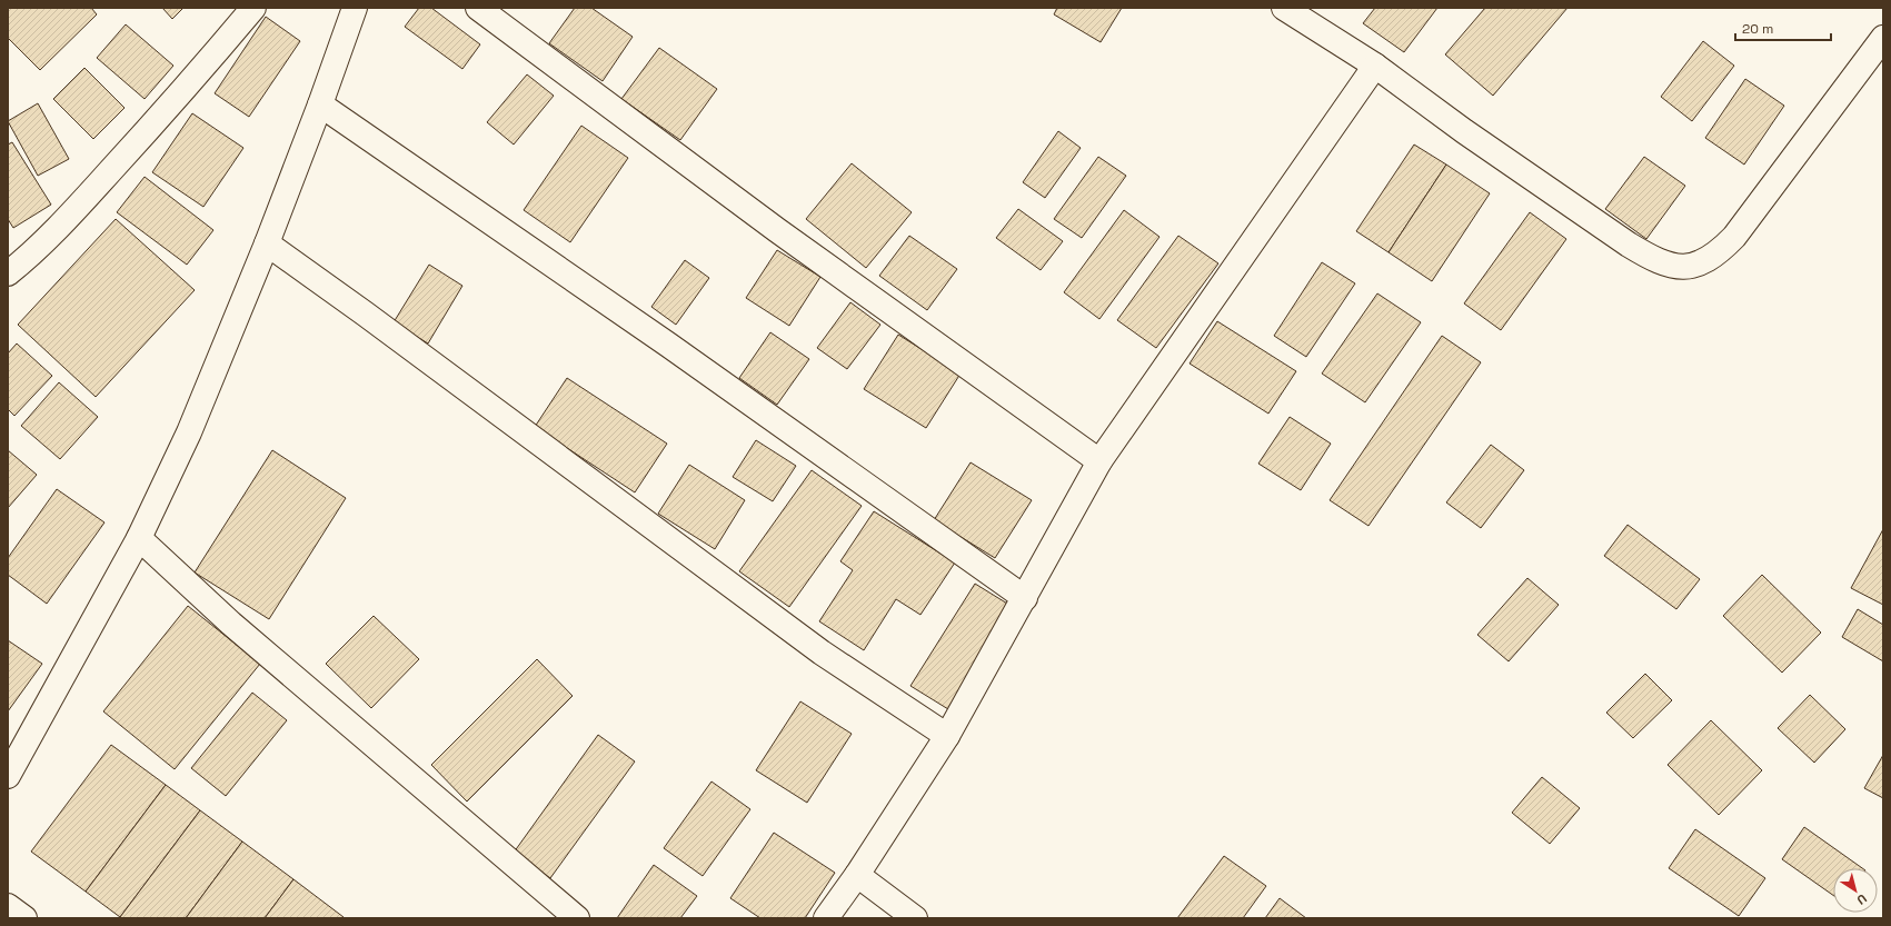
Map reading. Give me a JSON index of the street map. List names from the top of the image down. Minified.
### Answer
{"scale_bar":"20 m","north":"bottom right"}
